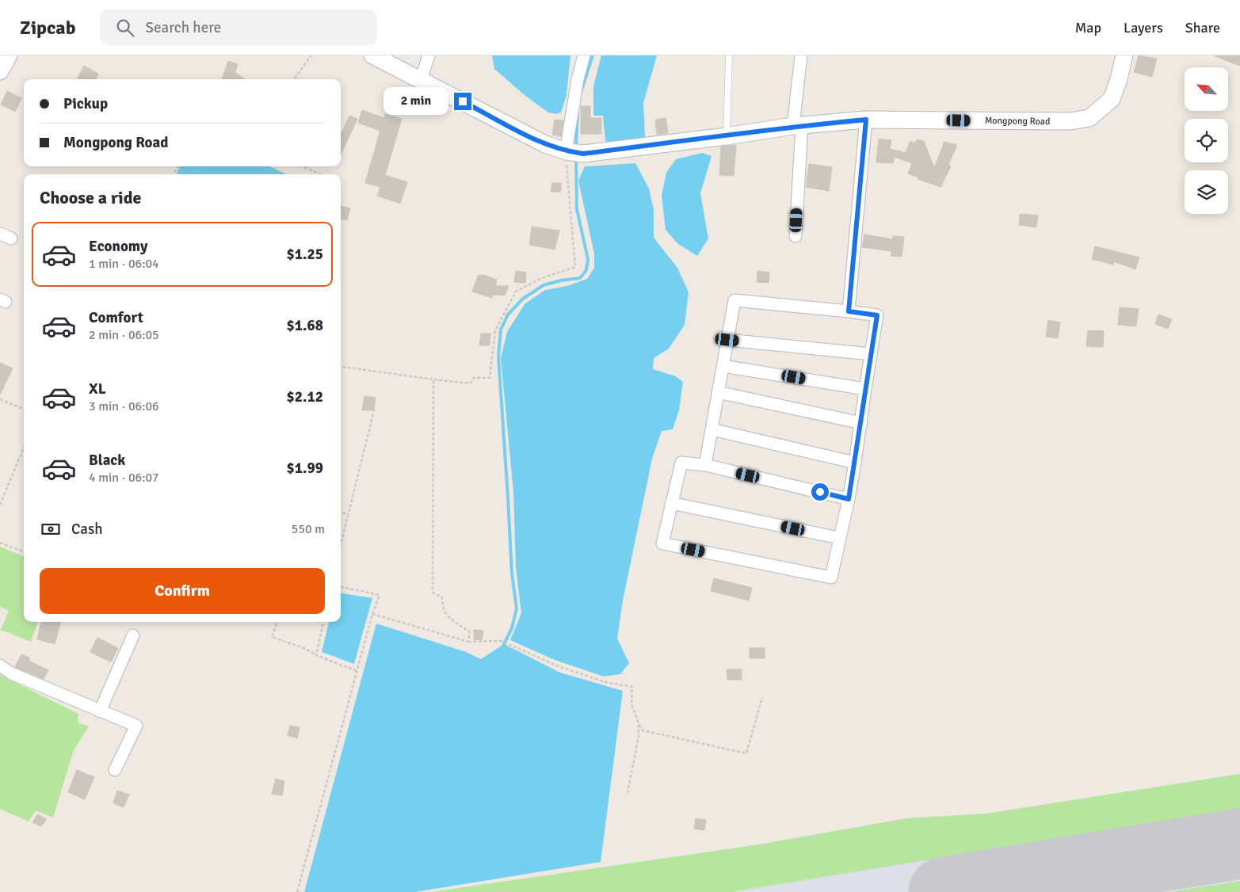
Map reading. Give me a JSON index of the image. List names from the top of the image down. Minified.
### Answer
{"streets":{"main road":["Mongpong Road"]},"north":"top left","page":{"header":"Zipcab","search":"Search here","nav":["Map","Layers","Share"],"banner":["Pickup","Mongpong Road"],"bubble":"2 min","heading":"Choose a ride","list":[{"name":"Economy","note":"1 min · 06:04","value":"$1.25"},{"name":"Comfort","note":"2 min · 06:05","value":"$1.68"},{"name":"XL","note":"3 min · 06:06","value":"$2.12"},{"name":"Black","note":"4 min · 06:07","value":"$1.99"}],"pay":["Cash","550 m"],"buttons":"Confirm"}}
